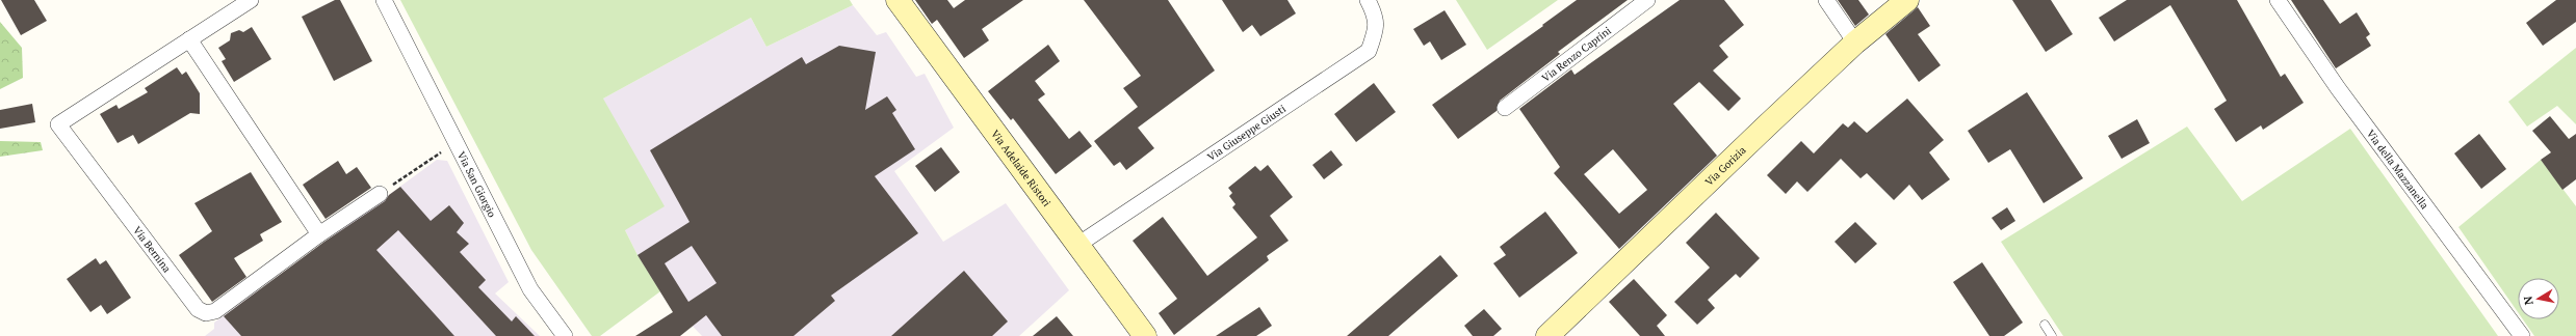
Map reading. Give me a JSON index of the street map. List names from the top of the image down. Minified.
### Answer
{"streets":{"street":["Via Renzo Caprini","Via Giuseppe Giusti","Via Gorizia","Via Adelaide Ristori","Via della Mazzanella","Via San Giorgio","Via Bernina"]},"crossings":[["Via Giuseppe Giusti","Via Adelaide Ristori"]],"north":"left"}
